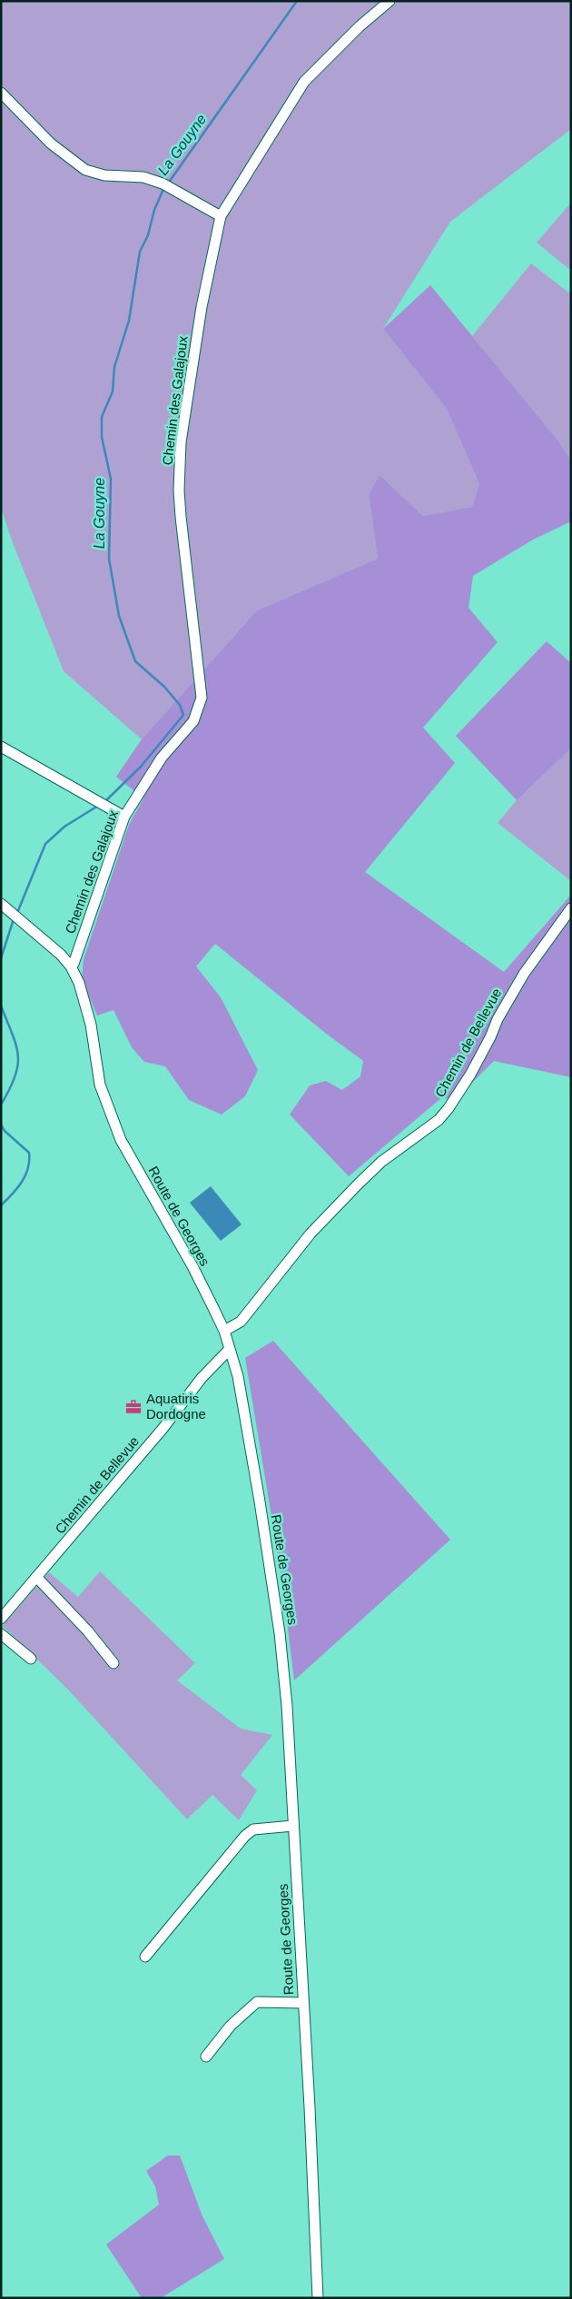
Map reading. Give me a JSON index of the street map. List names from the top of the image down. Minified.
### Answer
{"streets":{"street":["Chemin des Galajoux","Chemin de Bellevue","Route de Georges"]},"crossings":[["Chemin des Galajoux","Route de Georges"],["Chemin de Bellevue","Route de Georges"]],"water":["La Gouyne"],"places":{"office":["Aquatiris Dordogne"]}}
